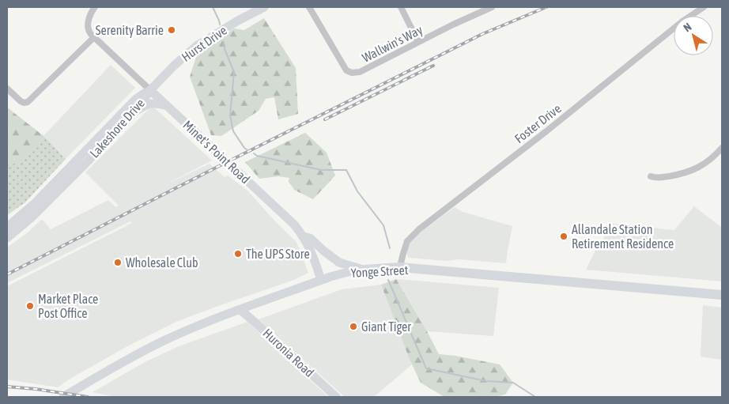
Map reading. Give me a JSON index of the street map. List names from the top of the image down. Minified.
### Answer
{"streets":{"main road":["Hurst Drive","Lakeshore Drive","Minet's Point Road","Yonge Street","Huronia Road"],"street":["Wallwin's Way","Foster Drive"]},"crossings":[["Hurst Drive","Lakeshore Drive"],["Hurst Drive","Minet's Point Road"],["Foster Drive","Yonge Street"],["Lakeshore Drive","Minet's Point Road"],["Minet's Point Road","Yonge Street"],["Yonge Street","Huronia Road"]],"places":["Serenity Barrie","Allandale Station Retirement Residence","The UPS Store","Wholesale Club","Market Place Post Office","Giant Tiger"],"north":"top left"}
